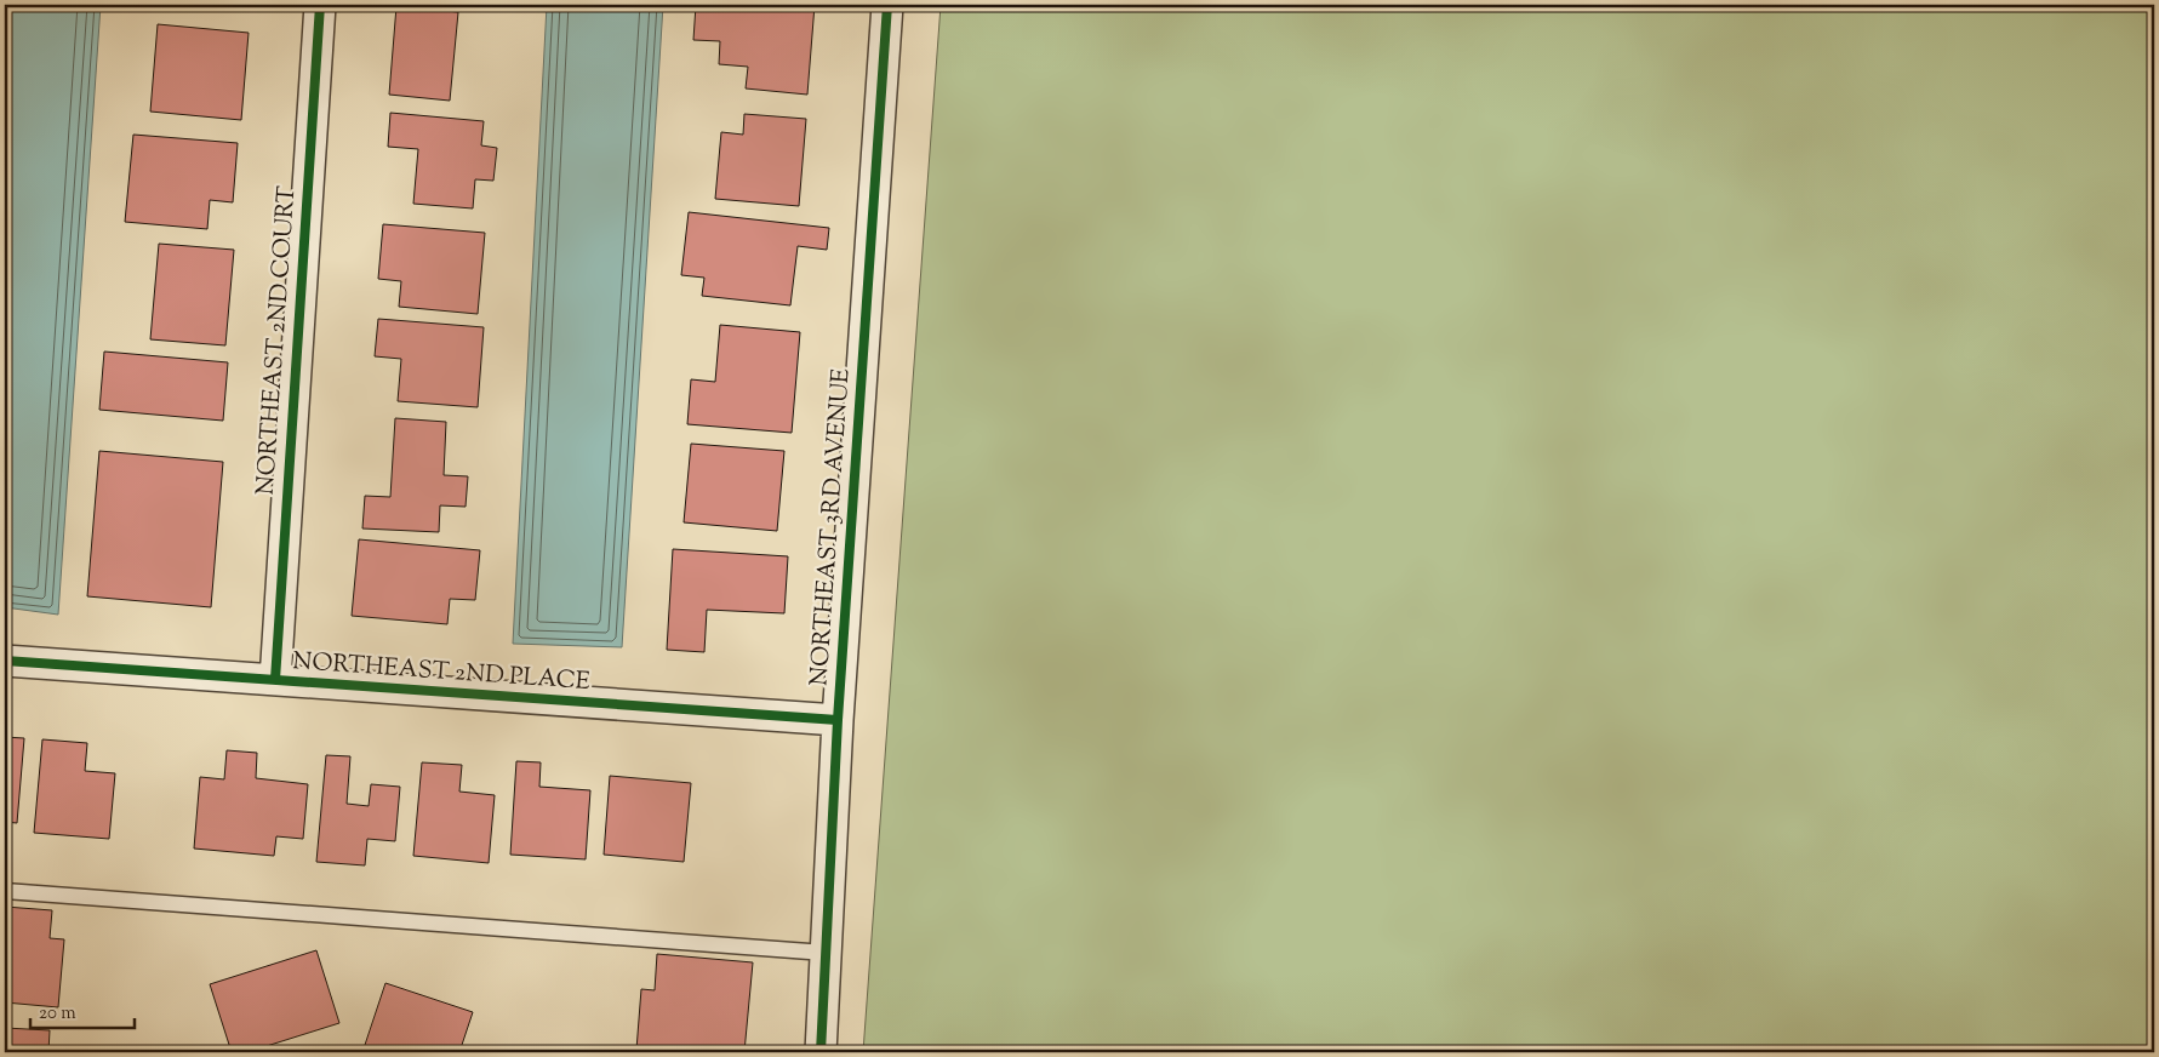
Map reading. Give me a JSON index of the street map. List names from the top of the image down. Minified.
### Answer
{"streets":{"street":["NORTHEAST 2ND COURT","NORTHEAST 3RD AVENUE","NORTHEAST 2ND PLACE"]},"crossings":[["NORTHEAST 2ND COURT","NORTHEAST 2ND PLACE"],["NORTHEAST 3RD AVENUE","NORTHEAST 2ND PLACE"]],"scale_bar":"20 m"}
